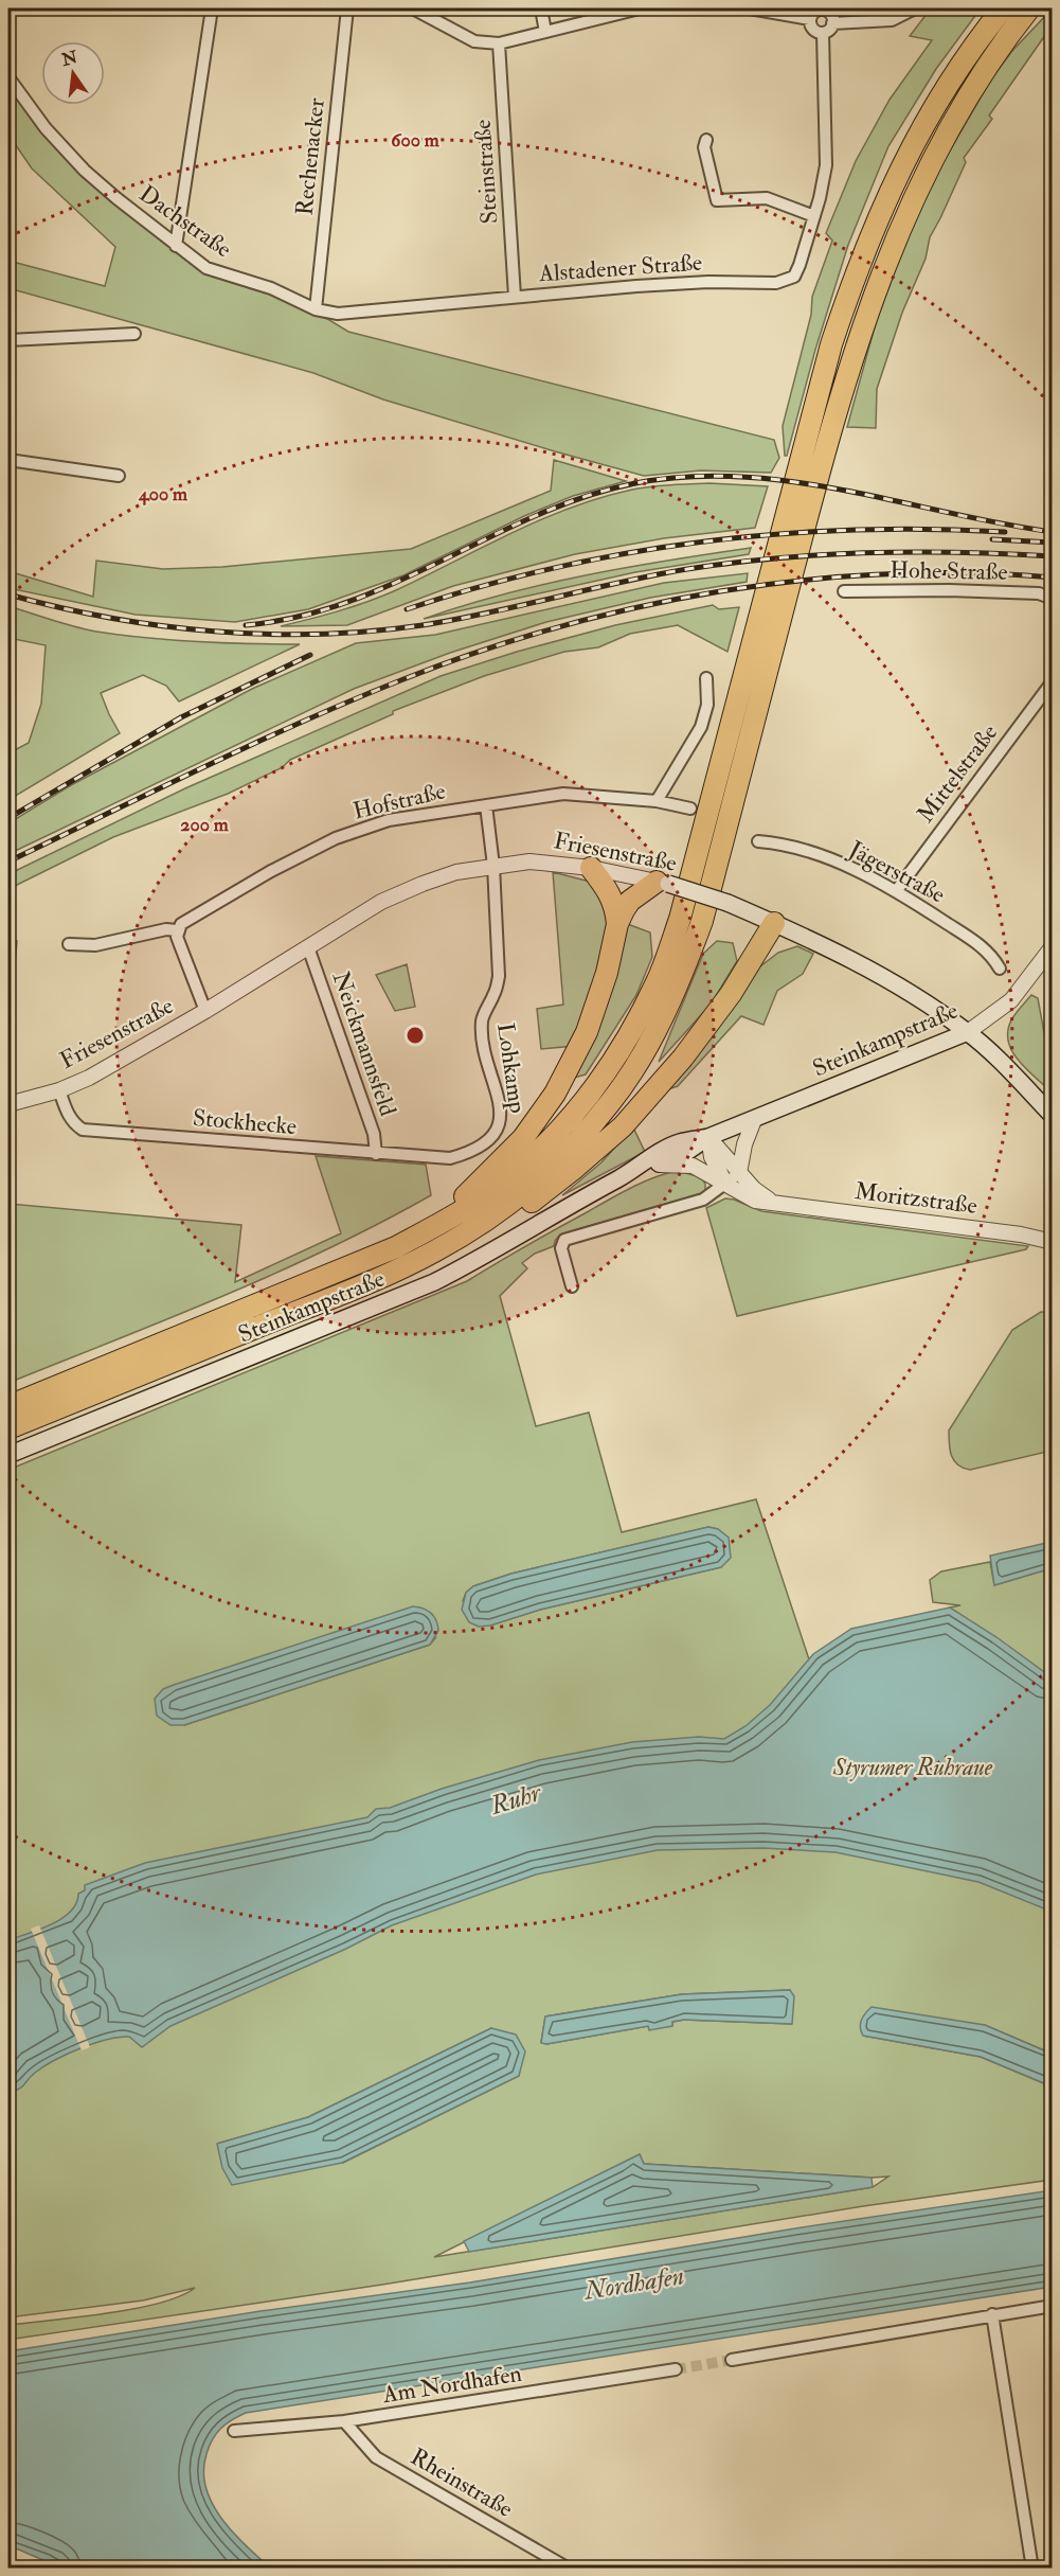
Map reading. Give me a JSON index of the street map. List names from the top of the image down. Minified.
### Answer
{"streets":{"main road":["Friesenstraße","Steinkampstraße"],"street":["Rechenacker","Steinstraße","Dachstraße","Alstadener Straße","Hohe Straße","Mittelstraße","Hofstraße","Jägerstraße","Neickmannsfeld","Lohkamp","Stockhecke","Moritzstraße","Am Nordhafen","Rheinstraße"]},"crossings":[["Rechenacker","Dachstraße"],["Steinstraße","Alstadener Straße"],["Dachstraße","Alstadener Straße"],["Mittelstraße","Jägerstraße"],["Hofstraße","Lohkamp"],["Friesenstraße","Steinkampstraße"],["Friesenstraße","Neickmannsfeld"],["Friesenstraße","Lohkamp"],["Friesenstraße","Stockhecke"],["Steinkampstraße","Moritzstraße"],["Neickmannsfeld","Stockhecke"],["Lohkamp","Stockhecke"],["Am Nordhafen","Rheinstraße"]],"water":["Ruhr","Nordhafen"],"parks":["Styrumer Ruhraue"],"north":"top","rings":["600 m","400 m","200 m"]}
